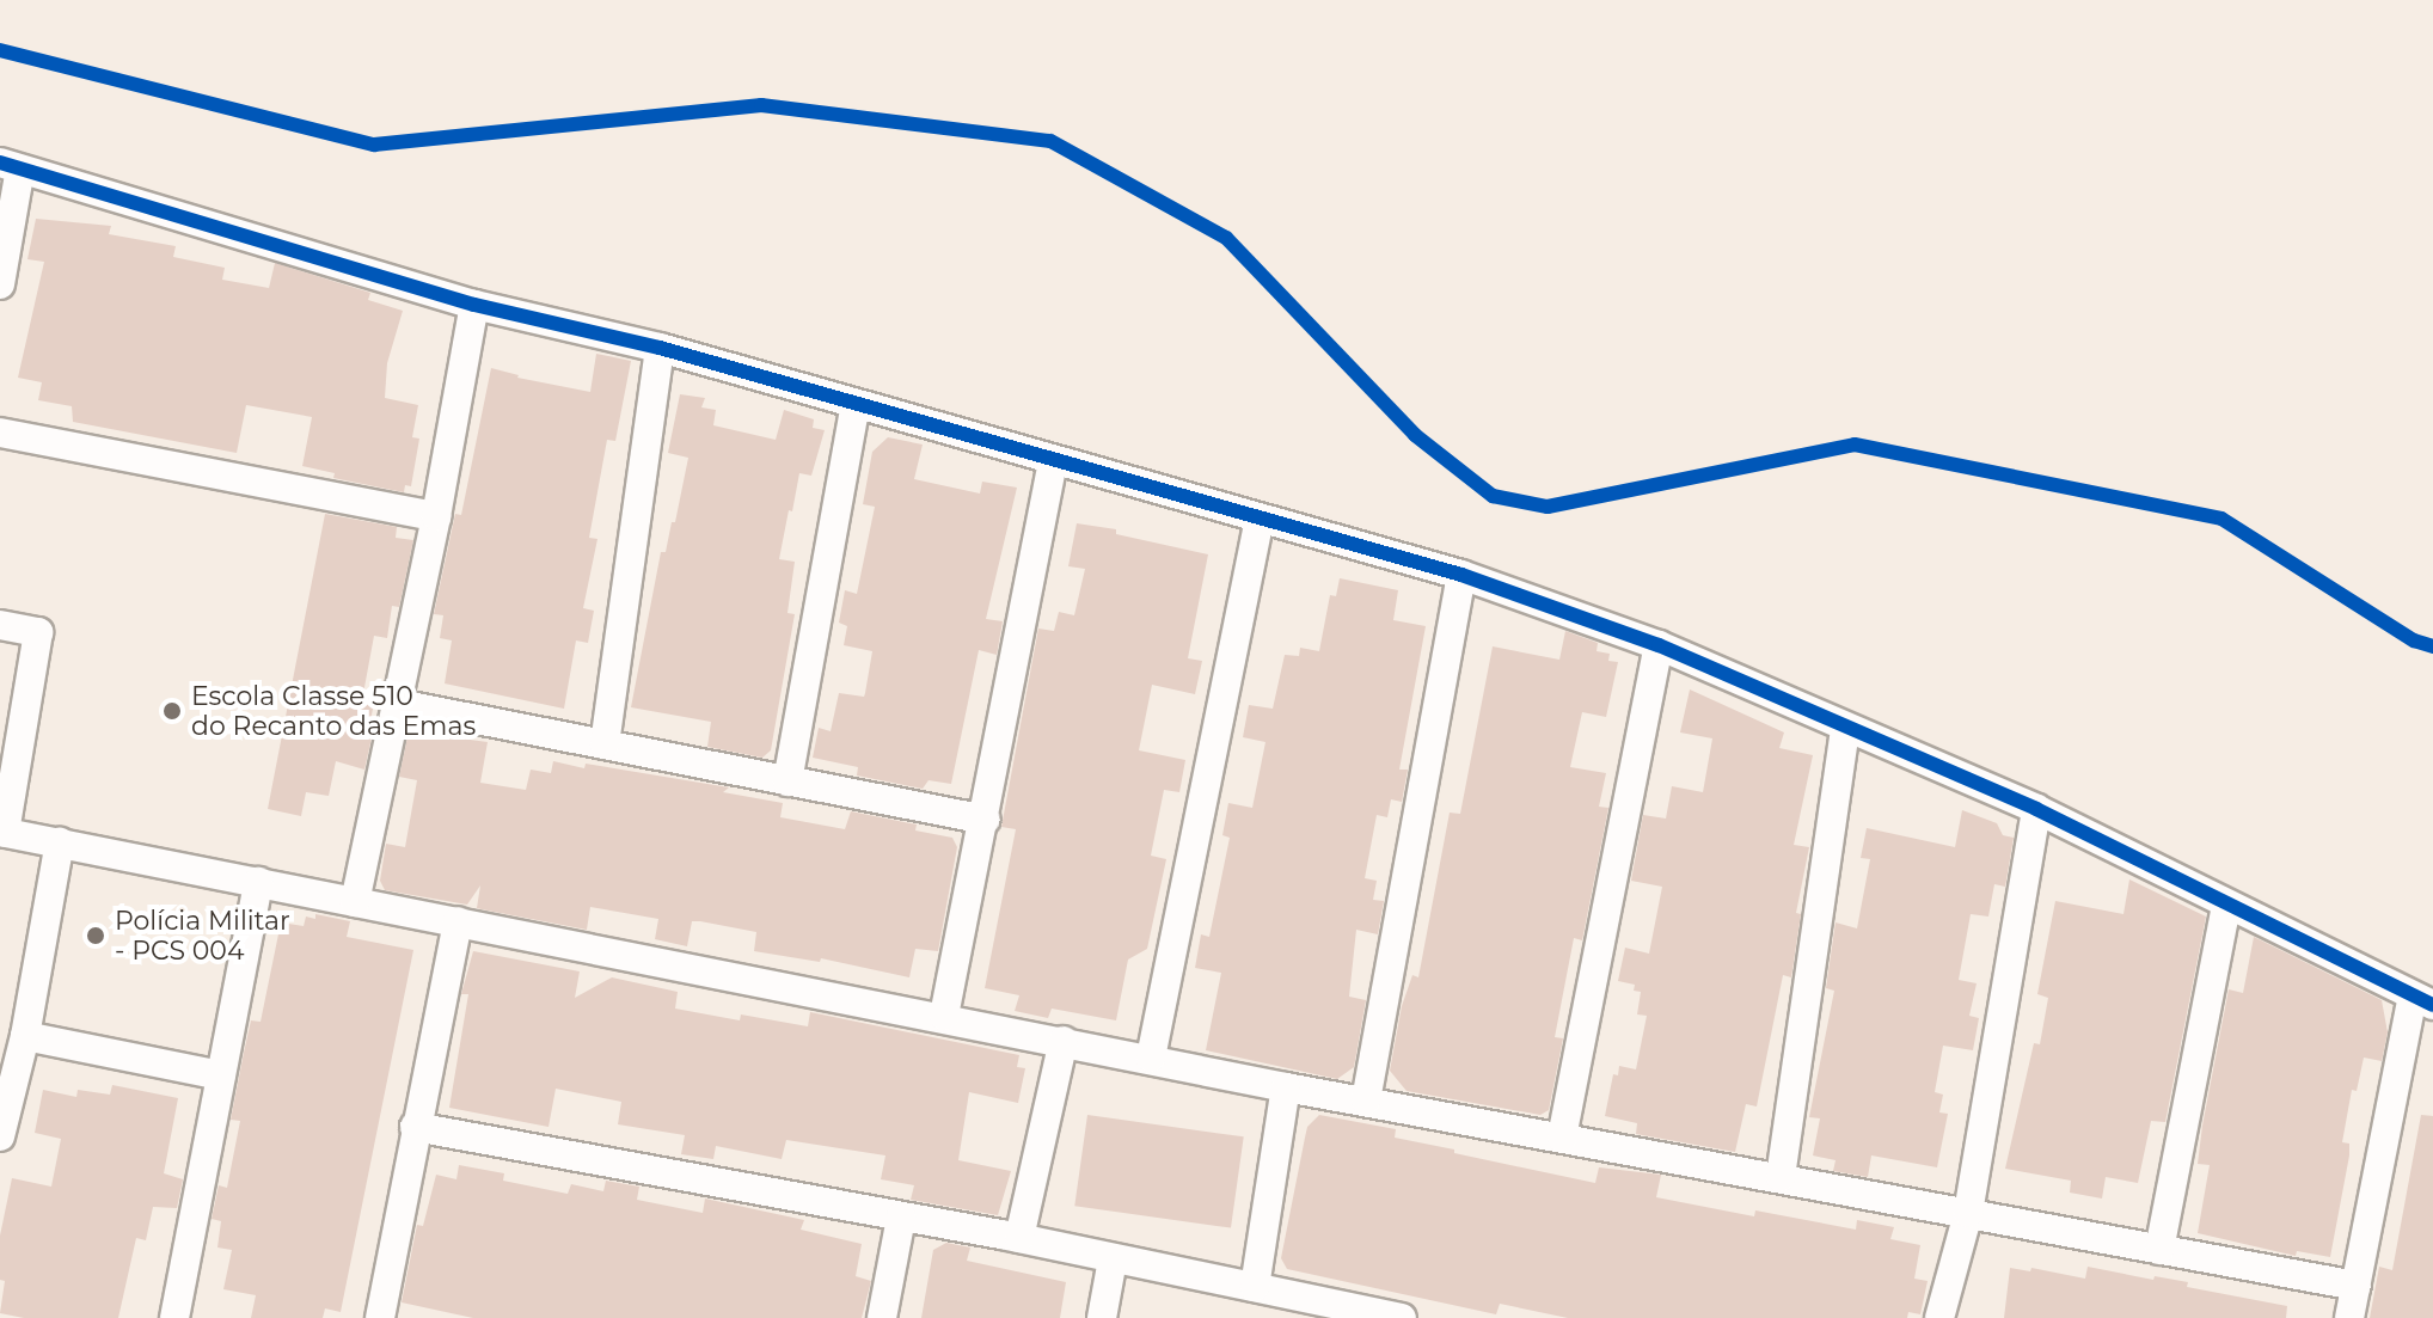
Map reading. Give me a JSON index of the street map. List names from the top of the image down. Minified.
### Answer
{"places":["Escola Classe 510 do Recanto das Emas","Polícia Militar - PCS 004"]}
